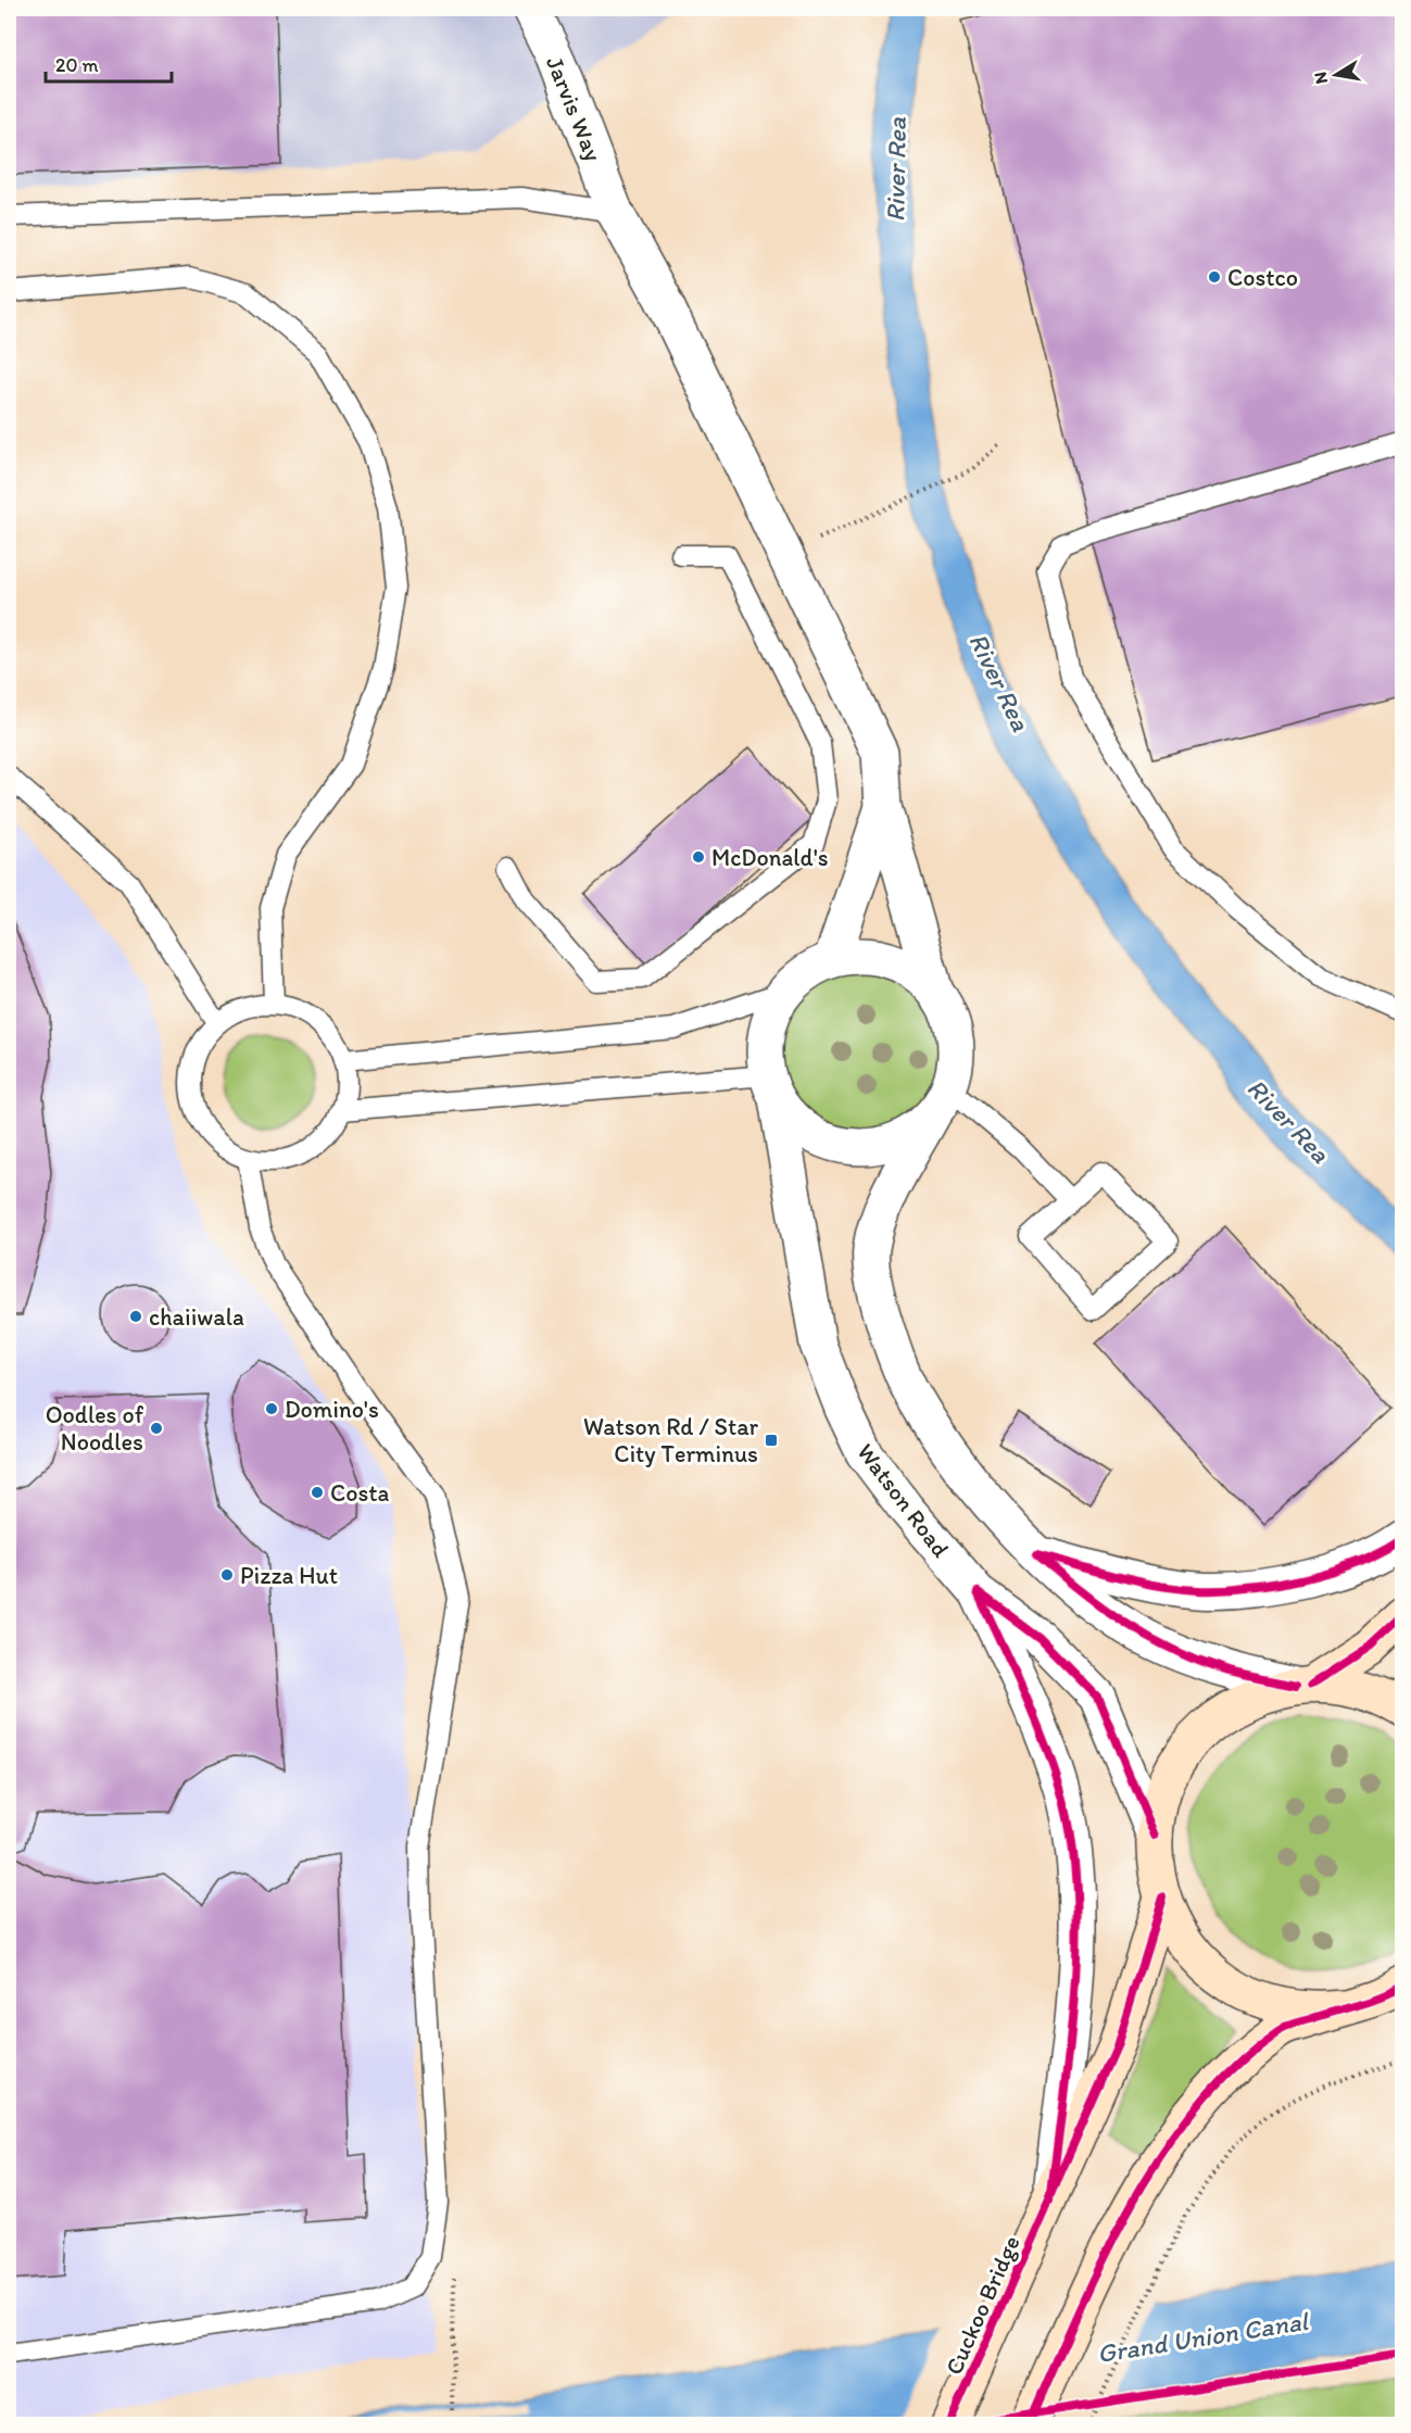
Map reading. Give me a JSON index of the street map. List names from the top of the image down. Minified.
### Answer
{"streets":{"main road":["Cuckoo Bridge"],"street":["Jarvis Way","Watson Road"]},"water":["River Rea","Grand Union Canal"],"places":{"other":["Costco","McDonald's","chaiiwala","Domino's","Oodles of Noodles","Costa","Pizza Hut"],"transit":["Watson Rd / Star City Terminus"]},"scale_bar":"20 m","north":"left"}
